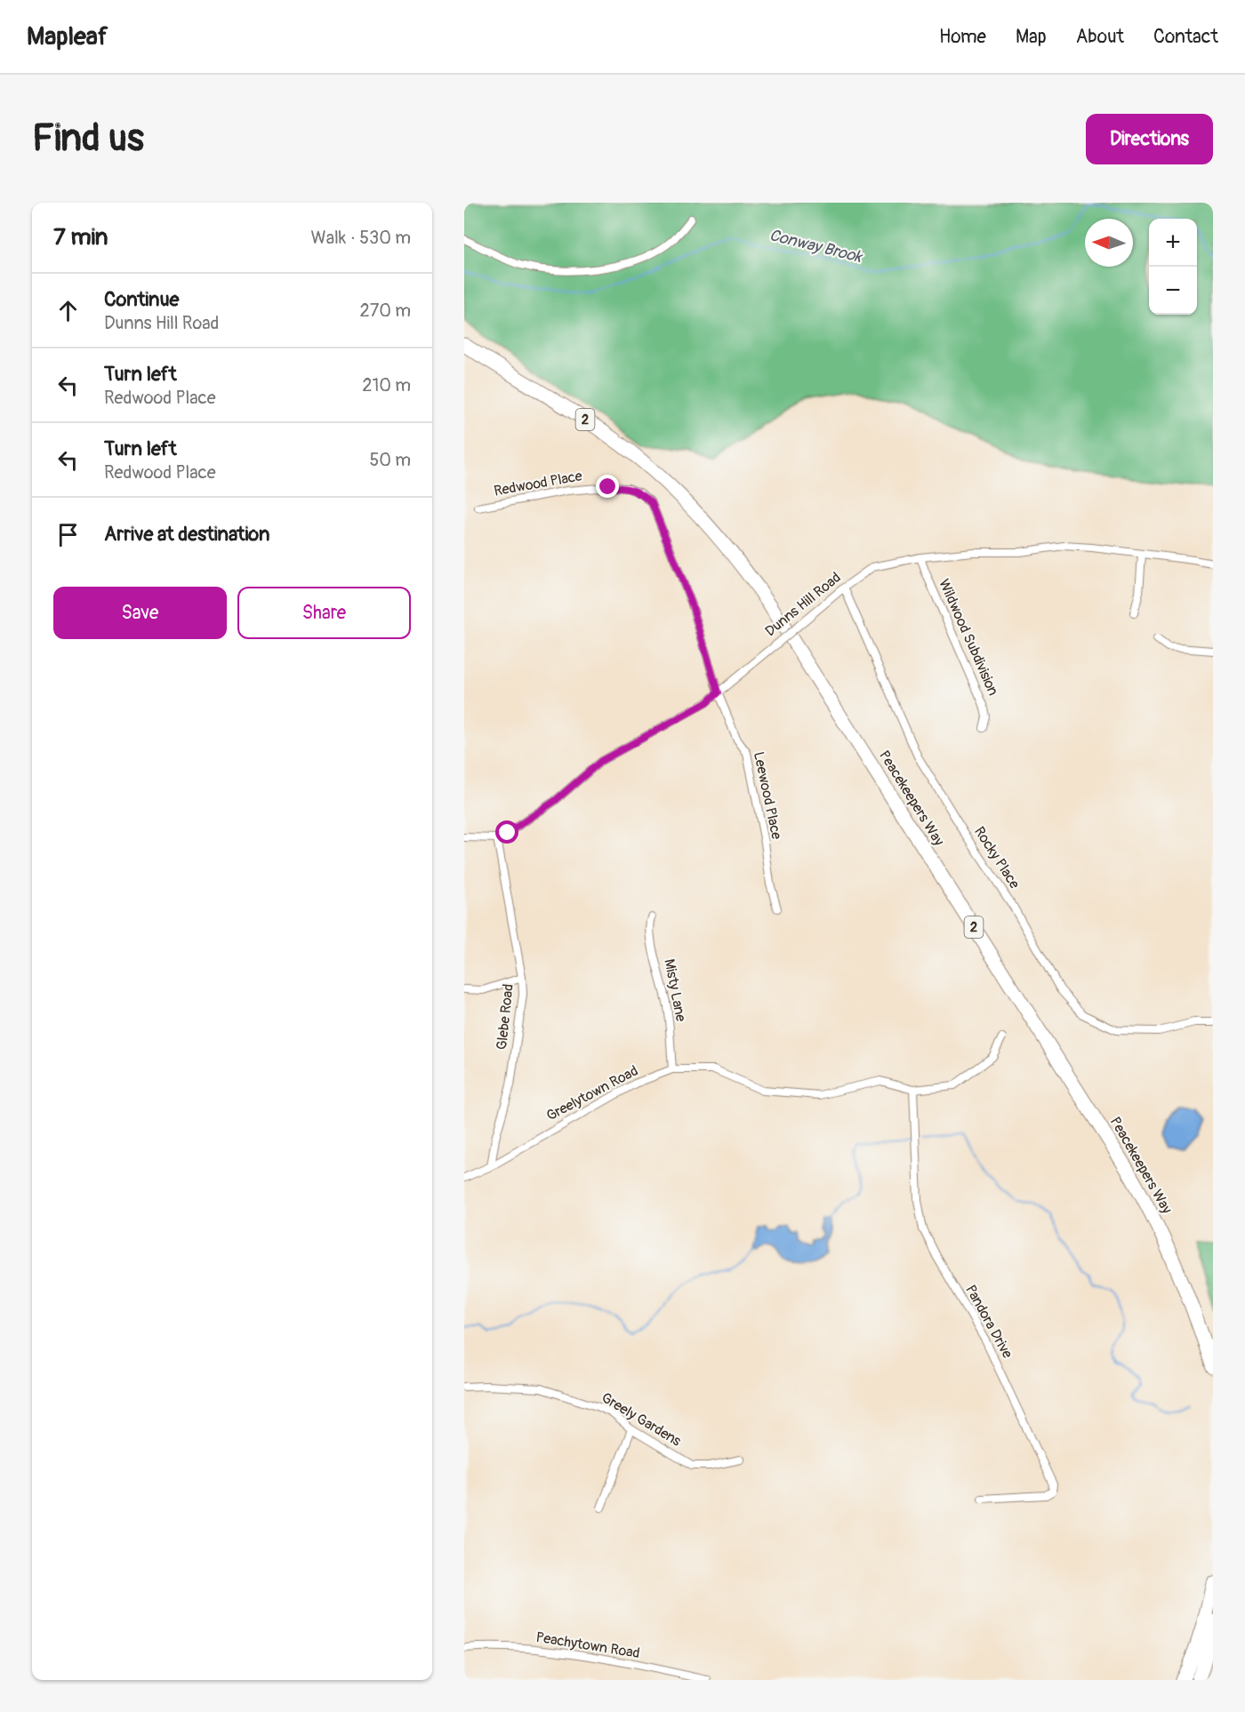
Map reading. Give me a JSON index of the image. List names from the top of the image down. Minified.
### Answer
{"streets":{"highway":["2","Peacekeepers Way"],"street":["Redwood Place","Dunns Hill Road","Wildwood Subdivision","Leewood Place","Rocky Place","Misty Lane","Glebe Road","Greelytown Road","Pandora Drive","Greely Gardens","Peachytown Road"]},"crossings":[["Redwood Place","Dunns Hill Road"],["Redwood Place","Leewood Place"],["Dunns Hill Road","Wildwood Subdivision"],["Dunns Hill Road","Leewood Place"],["Dunns Hill Road","Rocky Place"],["Dunns Hill Road","Glebe Road"],["Misty Lane","Greelytown Road"],["Glebe Road","Greelytown Road"],["Greelytown Road","Pandora Drive"]],"water":["Conway Brook"],"north":"left","page":{"header":"Mapleaf","nav":["Home","Map","About","Contact"],"buttons":["Directions",["Save","Share"]],"title":"Find us","heading":["7 min","Walk · 530 m"],"map_buttons":["+","−"],"list":[["Continue","Dunns Hill Road","270 m"],["Turn left","Redwood Place","210 m"],["Turn left","Redwood Place","50 m"],"Arrive at destination"]}}
